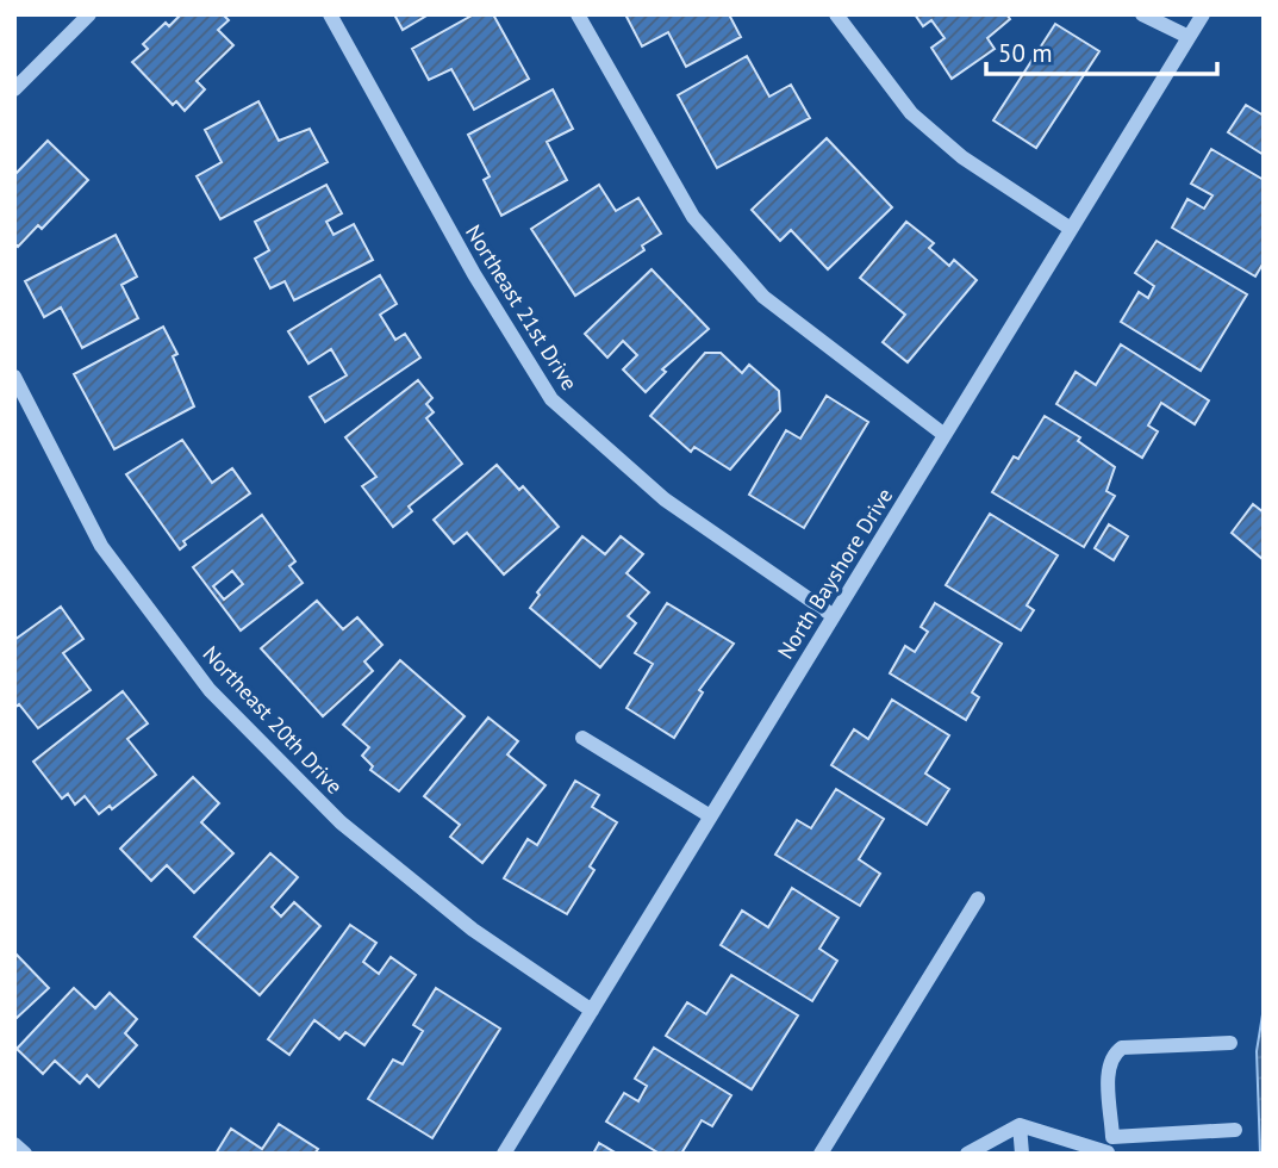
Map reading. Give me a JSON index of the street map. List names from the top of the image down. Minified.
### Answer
{"streets":{"street":["Northeast 21st Drive","North Bayshore Drive","Northeast 20th Drive"]},"crossings":[["Northeast 21st Drive","North Bayshore Drive"],["North Bayshore Drive","Northeast 20th Drive"]],"scale_bar":"50 m"}
